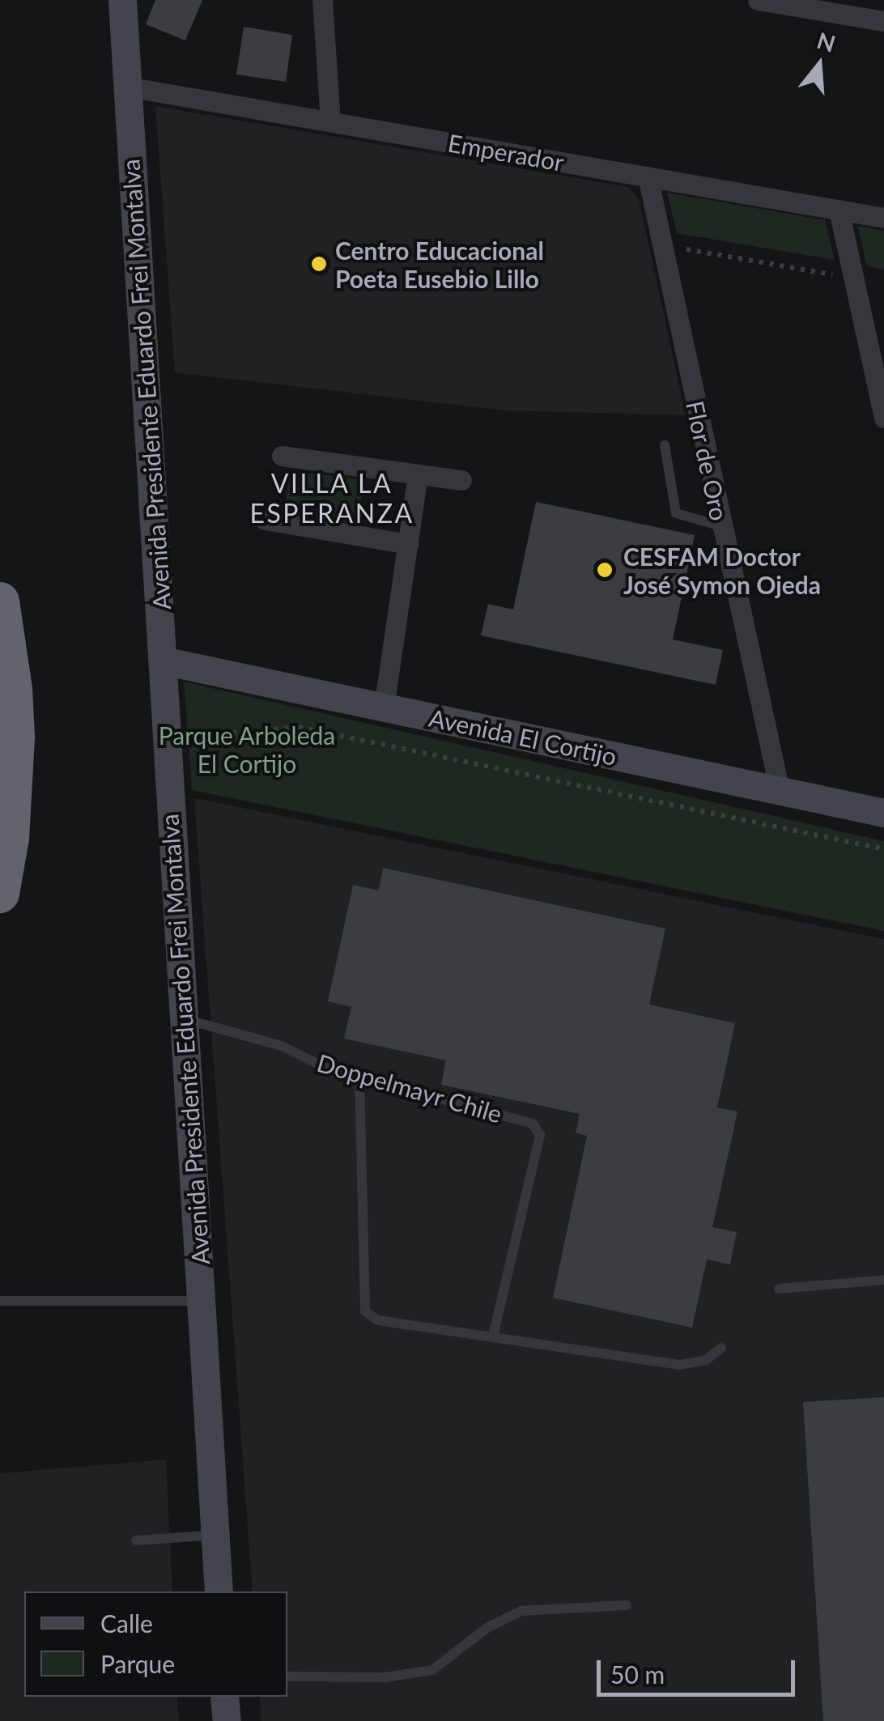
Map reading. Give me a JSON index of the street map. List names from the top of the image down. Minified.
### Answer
{"streets":{"main road":["Avenida Presidente Eduardo Frei Montalva","Avenida El Cortijo"],"street":["Emperador","Flor de Oro"],"lane":["Doppelmayr Chile"]},"crossings":[["Emperador","Avenida Presidente Eduardo Frei Montalva"],["Emperador","Flor de Oro"],["Avenida Presidente Eduardo Frei Montalva","Avenida El Cortijo"],["Avenida Presidente Eduardo Frei Montalva","Doppelmayr Chile"],["Flor de Oro","Avenida El Cortijo"]],"districts":["VILLA LA ESPERANZA"],"parks":["Parque Arboleda El Cortijo"],"places":["Centro Educacional Poeta Eusebio Lillo","CESFAM Doctor José Symon Ojeda"],"legend":["Calle","Parque"],"scale_bar":"50 m","north":"top"}
